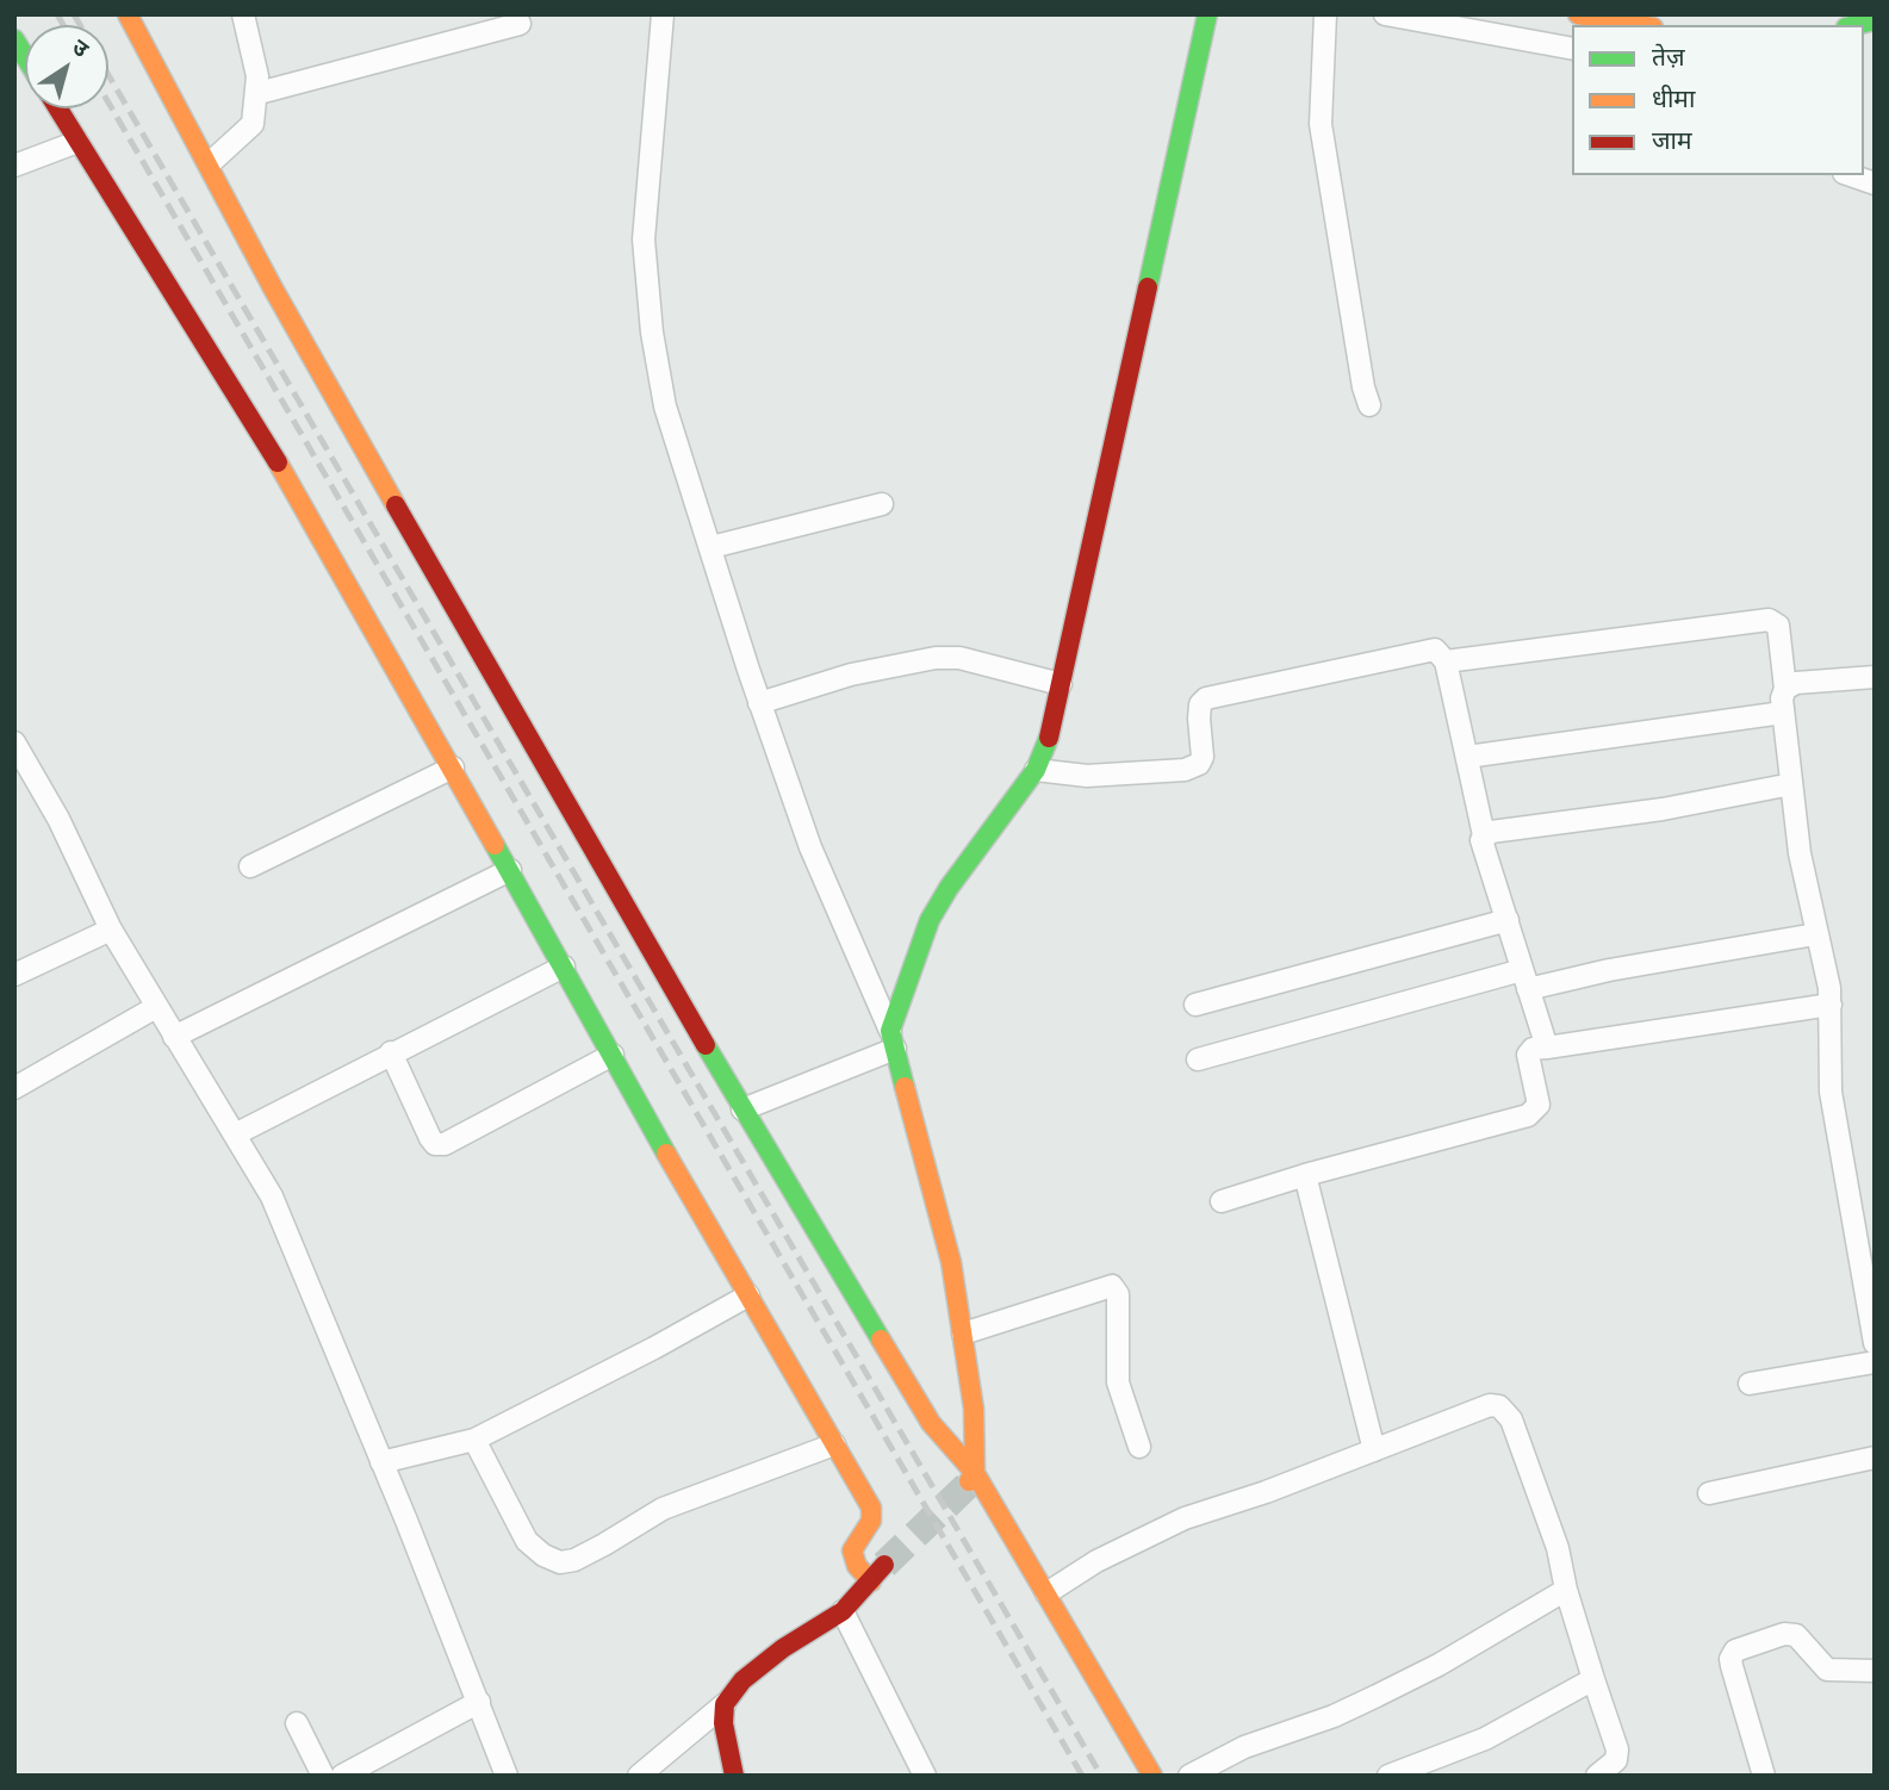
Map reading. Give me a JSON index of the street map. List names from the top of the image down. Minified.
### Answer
{"legend":["तेज़","धीमा","जाम"],"north":"top right"}
